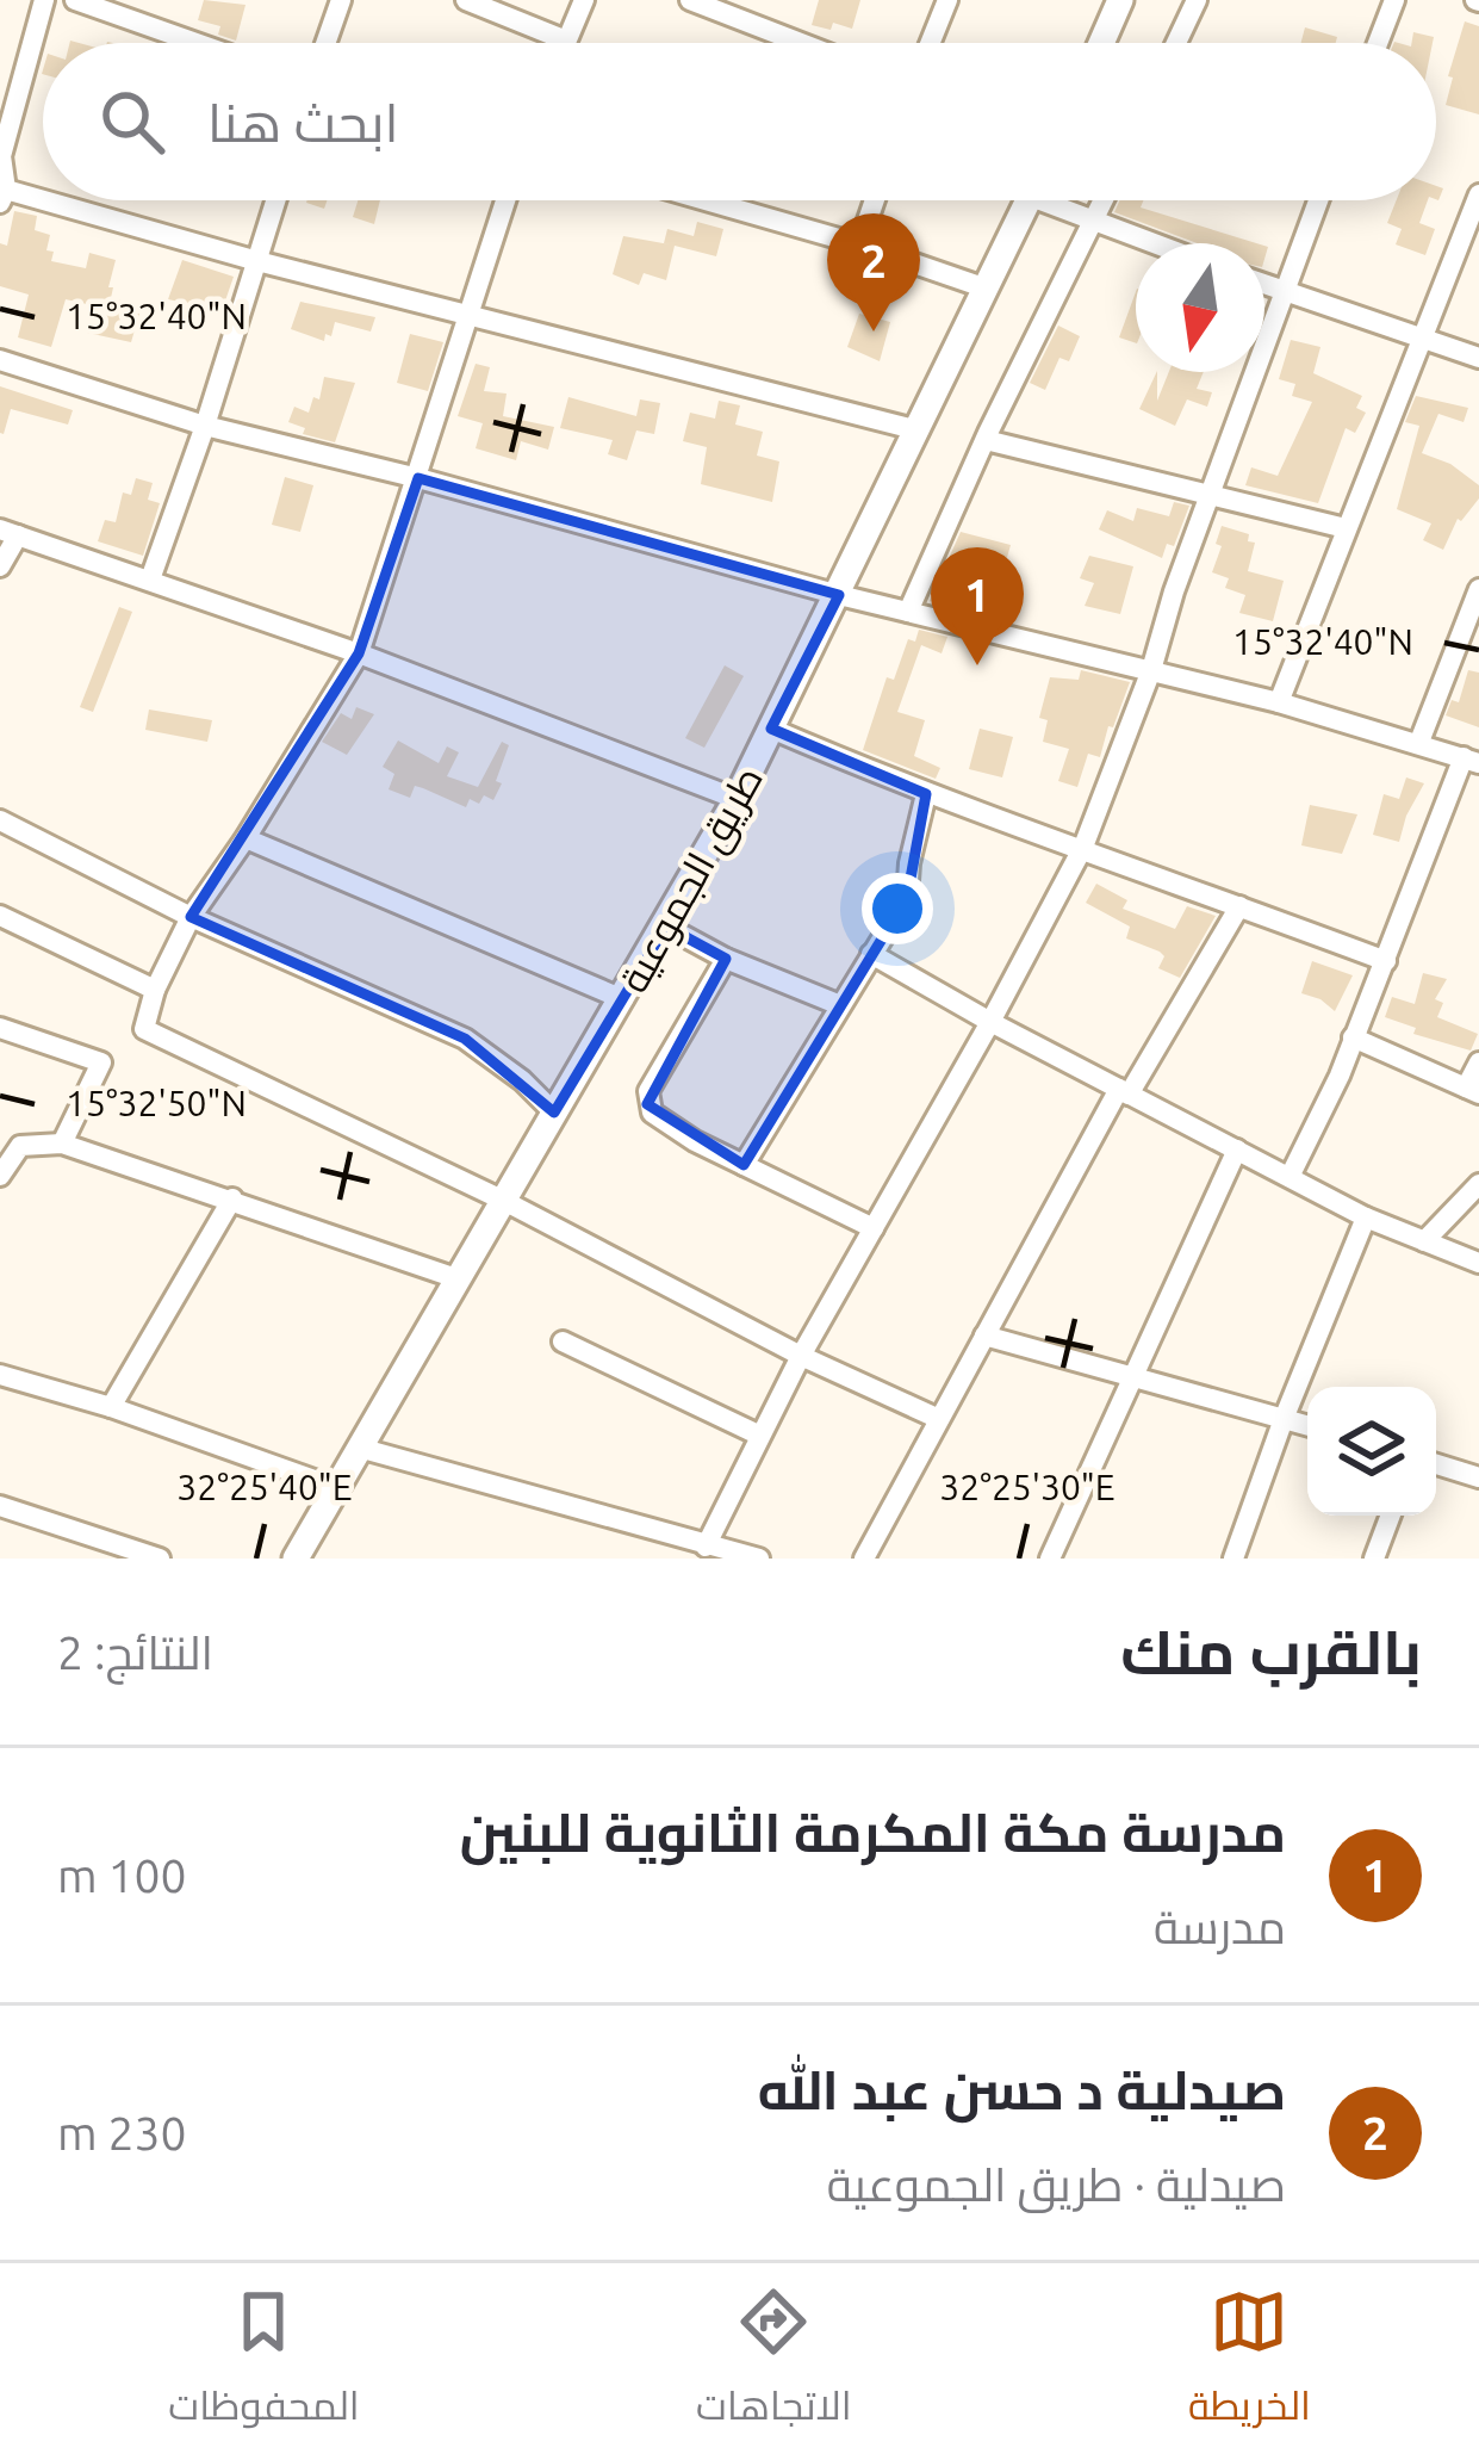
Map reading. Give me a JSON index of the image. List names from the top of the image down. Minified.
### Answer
{"streets":{"main road":["طريق الجموعية"]},"north":"bottom","page":{"search":"ابحث هنا","pins":["2","1"],"heading":["بالقرب منك","النتائج: 2"],"list":[{"mark":"1","name":"مدرسة مكة المكرمة الثانوية للبنين","note":"مدرسة","value":"100 m"},{"mark":"2","name":"صيدلية د حسن عبد الله","note":"صيدلية · طريق الجموعية","value":"230 m"}],"nav":["الخريطة","الاتجاهات","المحفوظات"]},"coordinates":["15°32'40\"N","15°32'50\"N","32°25'40\"E","32°25'30\"E"]}
